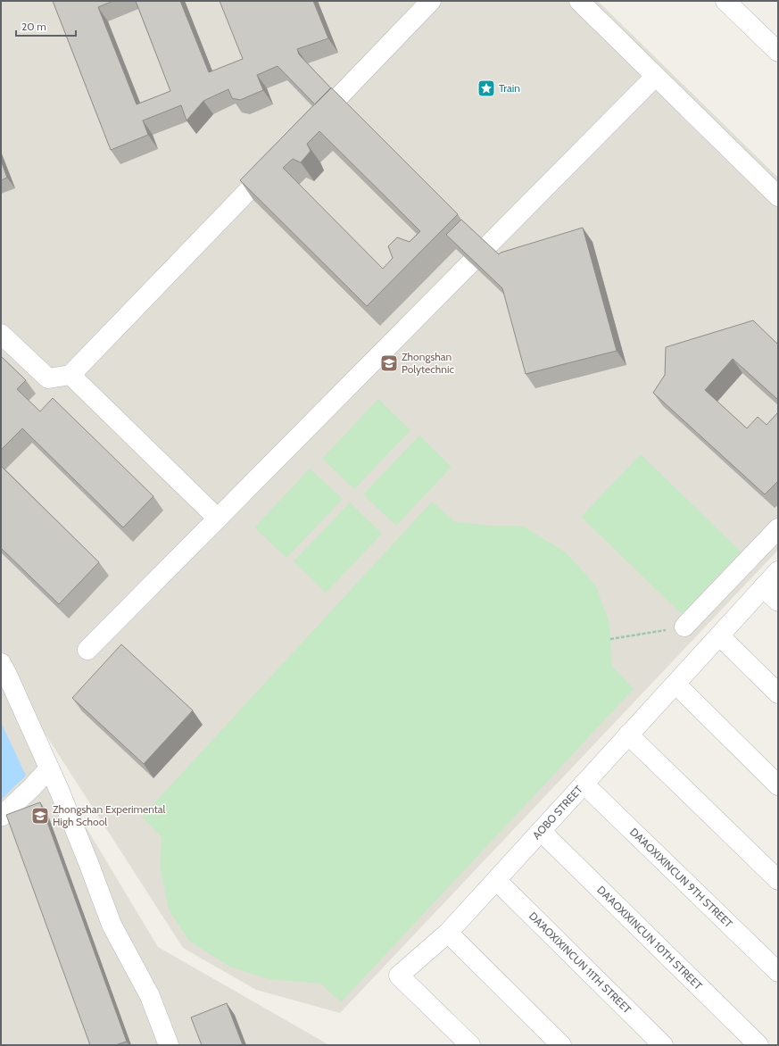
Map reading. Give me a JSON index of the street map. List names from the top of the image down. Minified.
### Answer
{"streets":{"street":["AOBO STREET","DA'AOXIXINCUN 9TH STREET","DA'AOXIXINCUN 10TH STREET","DA'AOXIXINCUN 11TH STREET"]},"crossings":[["AOBO STREET","DA'AOXIXINCUN 9TH STREET"],["AOBO STREET","DA'AOXIXINCUN 10TH STREET"],["AOBO STREET","DA'AOXIXINCUN 11TH STREET"]],"places":{"place":["Train"],"school or university":["Zhongshan Polytechnic","Zhongshan Experimental High School"]},"scale_bar":"20 m"}
